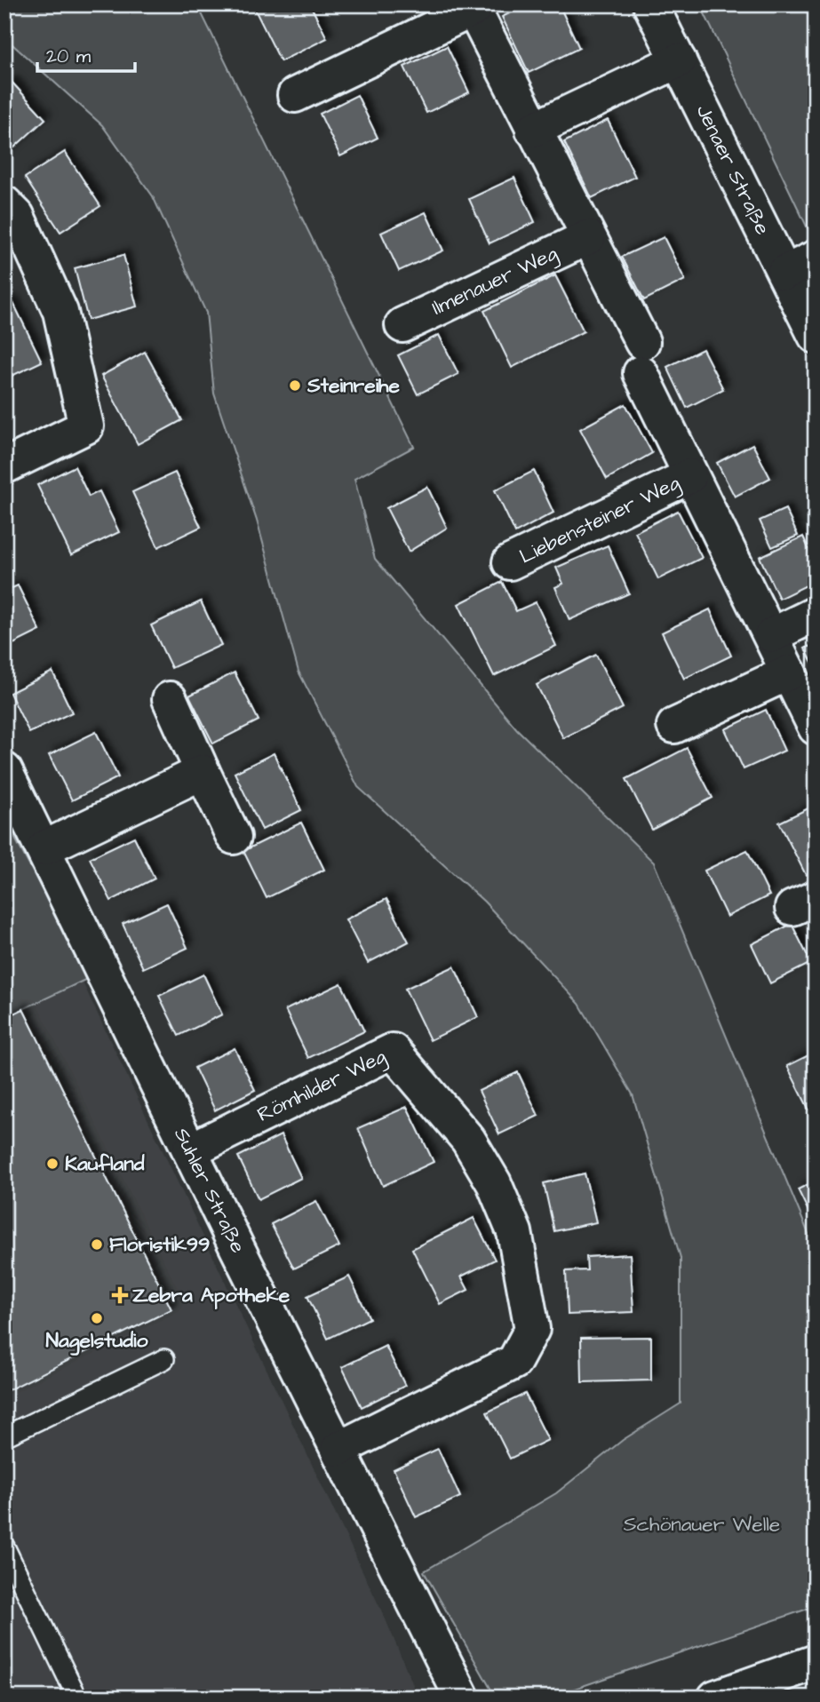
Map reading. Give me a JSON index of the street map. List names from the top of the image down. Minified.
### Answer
{"streets":{"street":["Jenaer Straße","Ilmenauer Weg","Liebensteiner Weg","Römhilder Weg","Suhler Straße"]},"crossings":[["Ilmenauer Weg","Liebensteiner Weg"],["Römhilder Weg","Suhler Straße"]],"parks":["Schönauer Welle"],"places":{"other":["Steinreihe","Kaufland","Floristik99","Nagelstudio"],"health":["Zebra Apotheke"]},"scale_bar":"20 m"}
